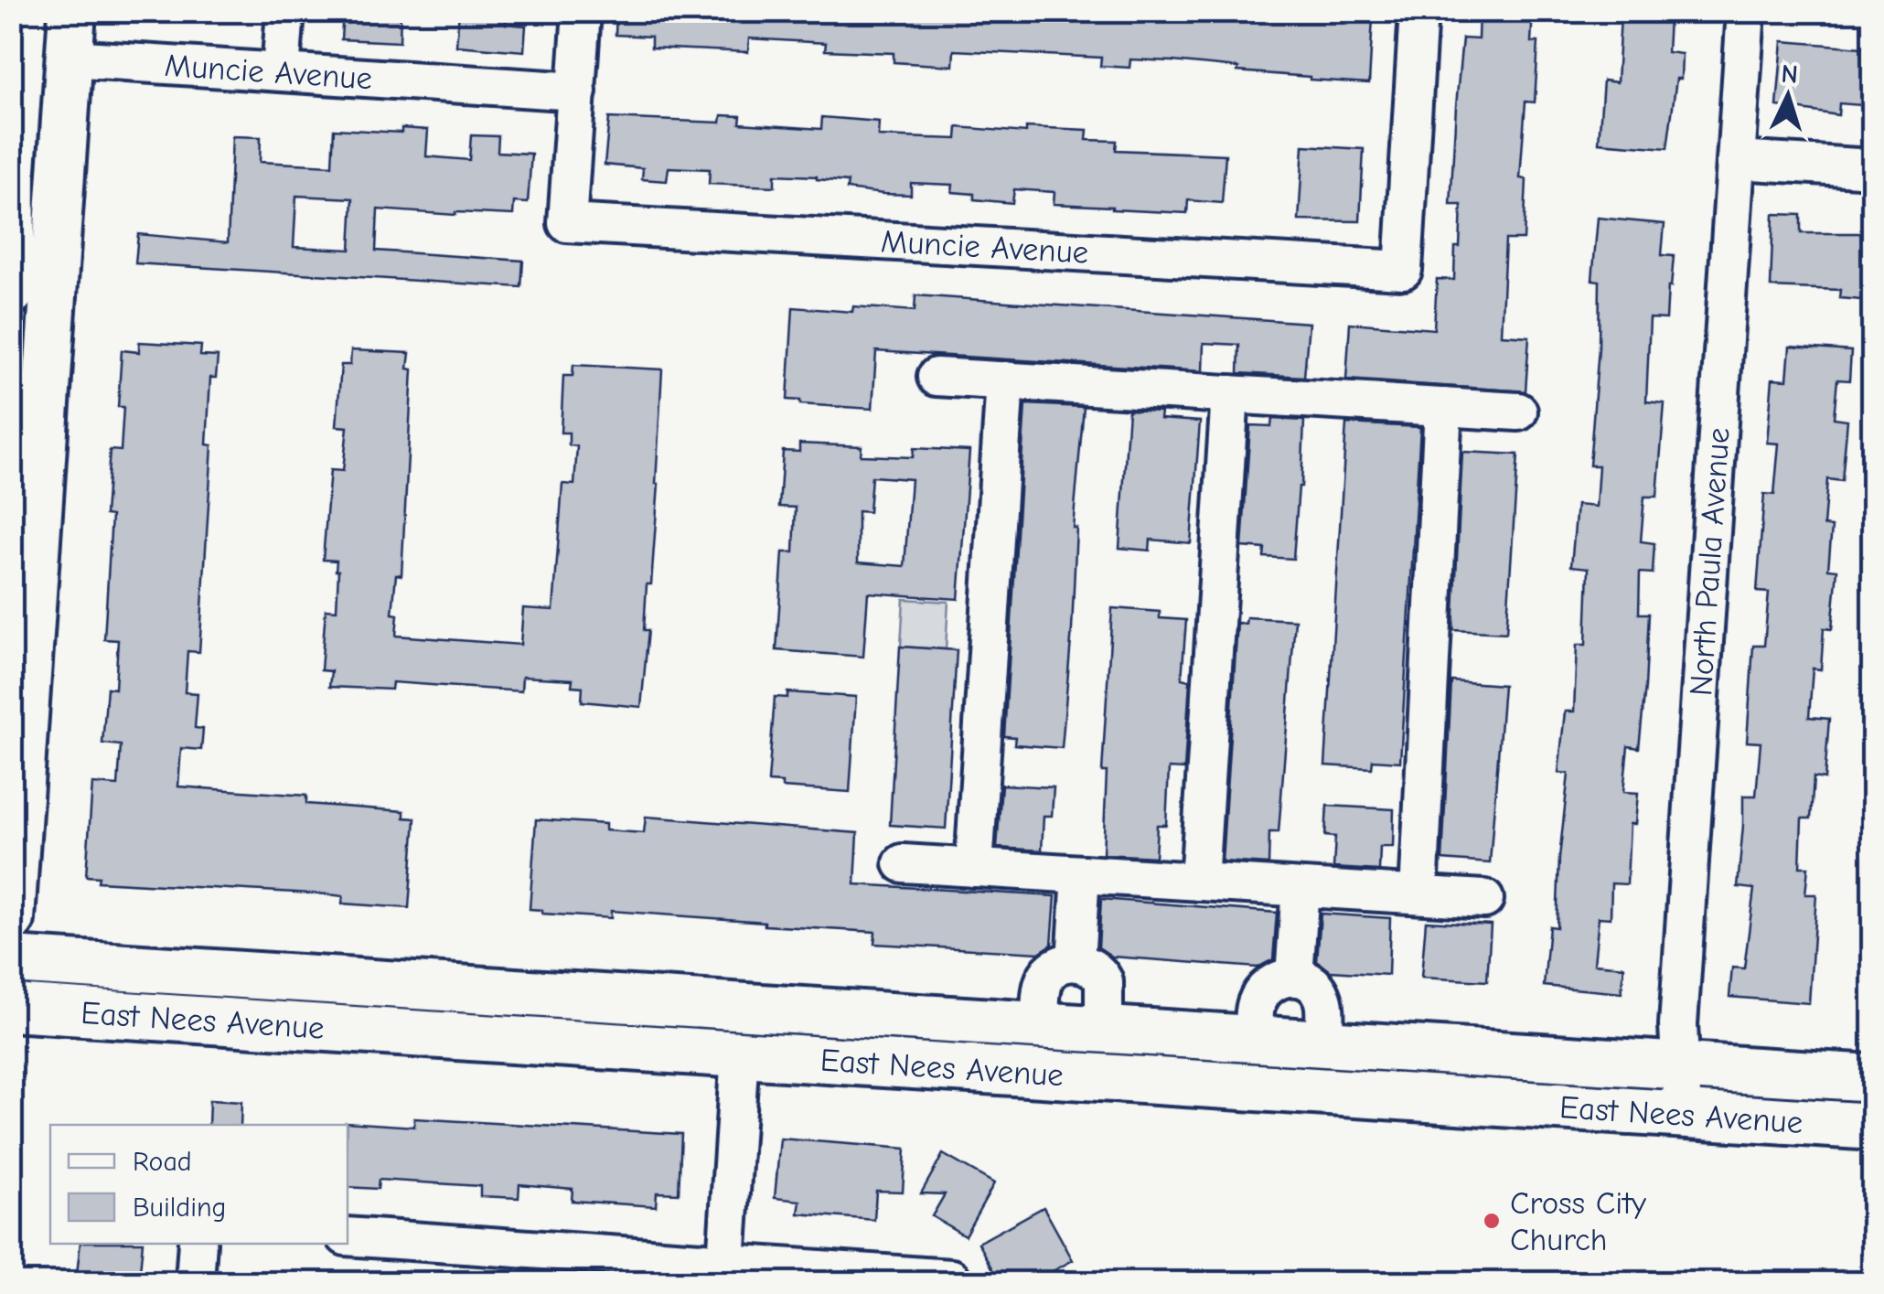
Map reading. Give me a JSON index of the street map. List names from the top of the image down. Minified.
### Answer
{"streets":{"main road":["East Nees Avenue"],"street":["Muncie Avenue","North Paula Avenue"]},"crossings":[["North Paula Avenue","East Nees Avenue"]],"places":["Cross City Church"],"legend":["Road","Building"],"north":"top"}
